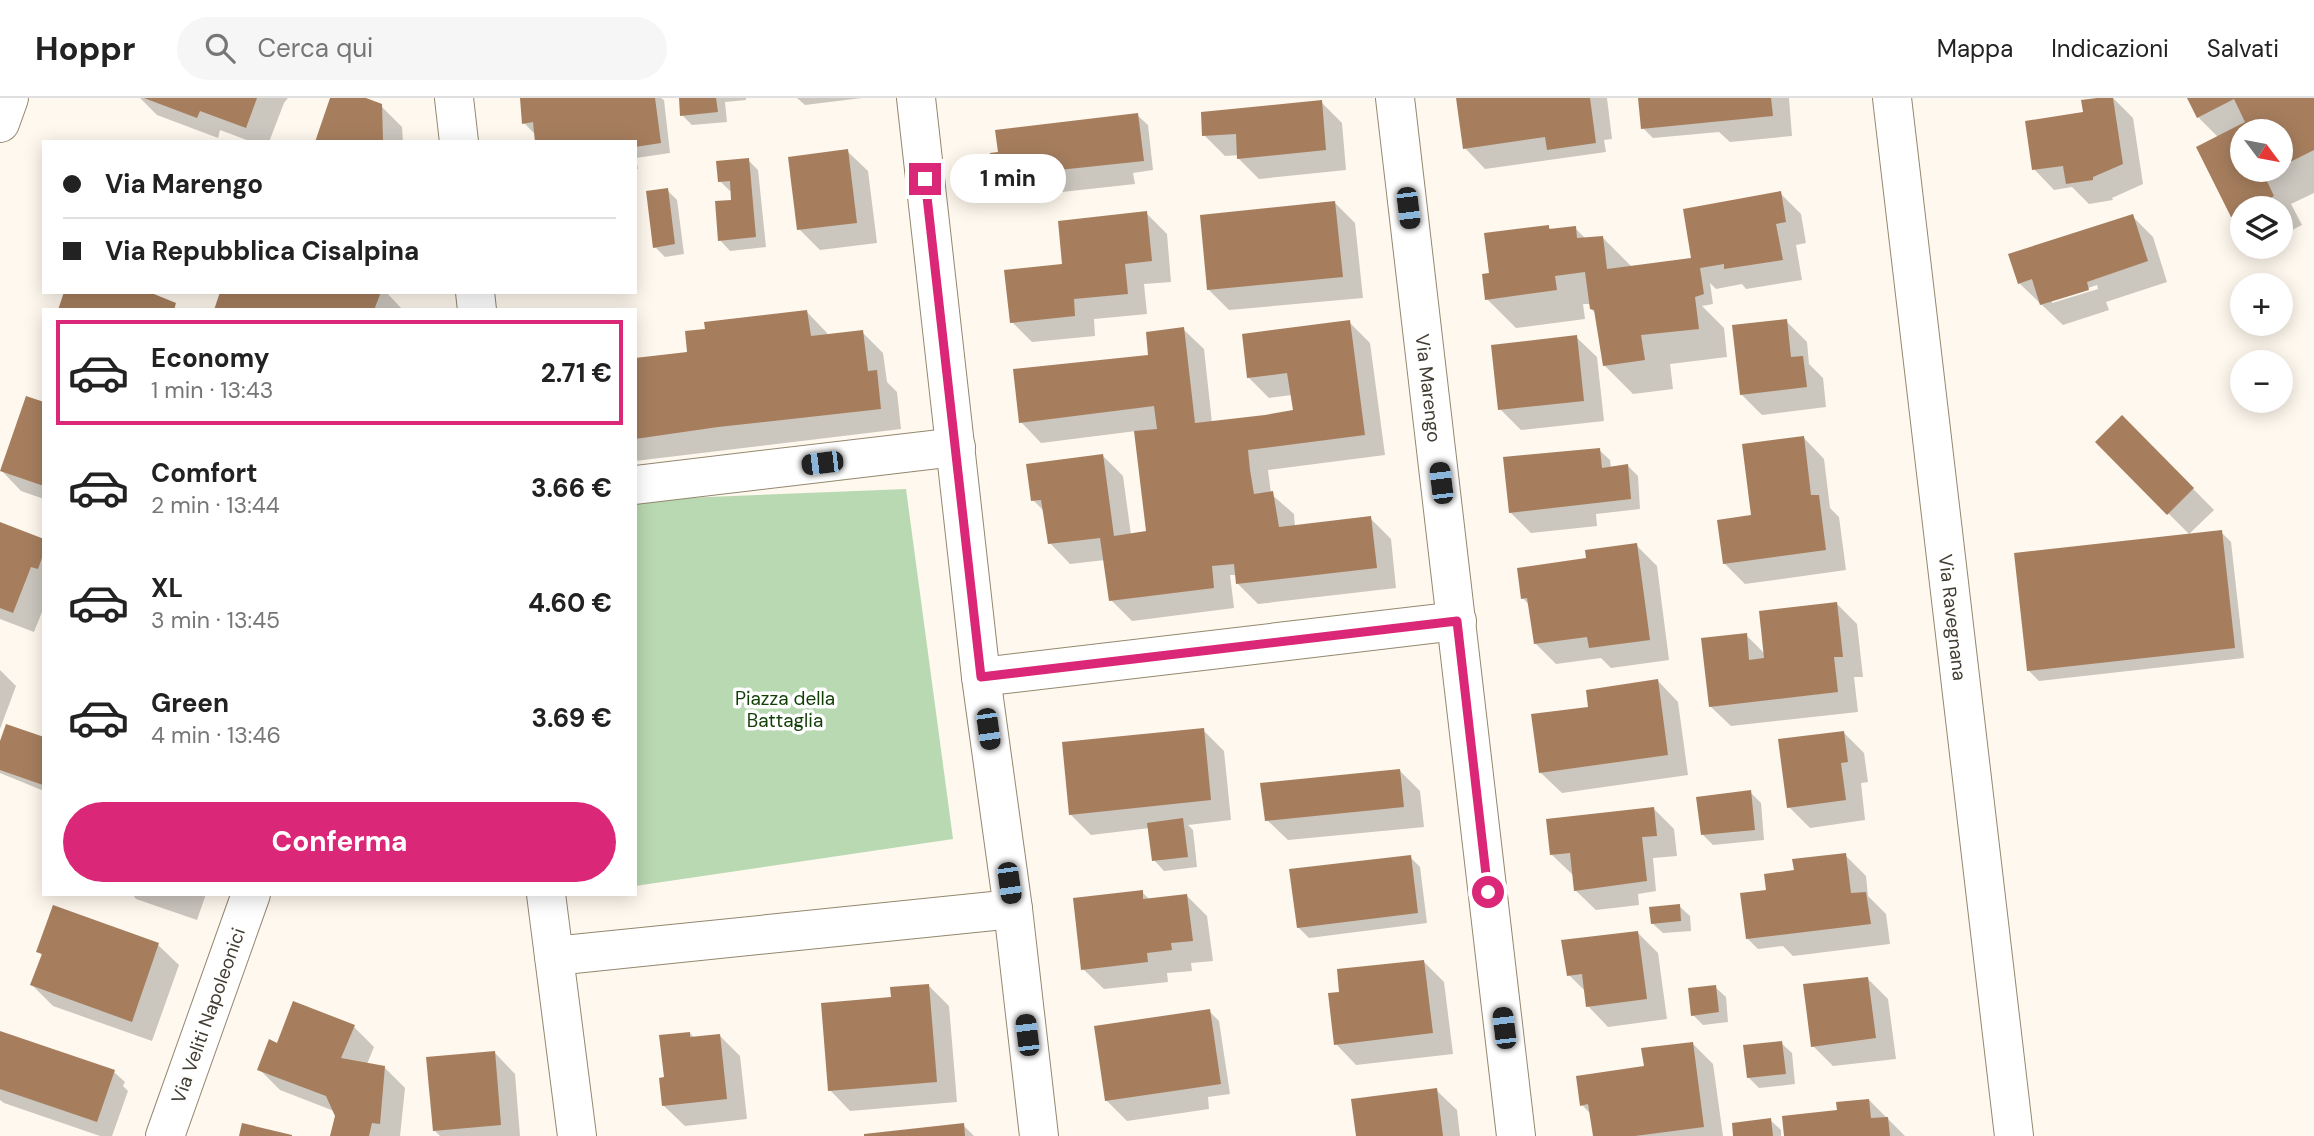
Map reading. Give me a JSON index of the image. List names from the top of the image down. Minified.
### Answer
{"streets":{"street":["Via Marengo","Via Ravegnana","Via Veliti Napoleonici"]},"parks":["Piazza della Battaglia"],"north":"bottom right","page":{"header":"Hoppr","search":"Cerca qui","nav":["Mappa","Indicazioni","Salvati"],"map_buttons":["+","−"],"banner":["Via Marengo","Via Repubblica Cisalpina"],"bubble":"1 min","list":[{"name":"Economy","note":"1 min · 13:43","value":"2.71 €"},{"name":"Comfort","note":"2 min · 13:44","value":"3.66 €"},{"name":"XL","note":"3 min · 13:45","value":"4.60 €"},{"name":"Green","note":"4 min · 13:46","value":"3.69 €"}],"buttons":"Conferma"}}
